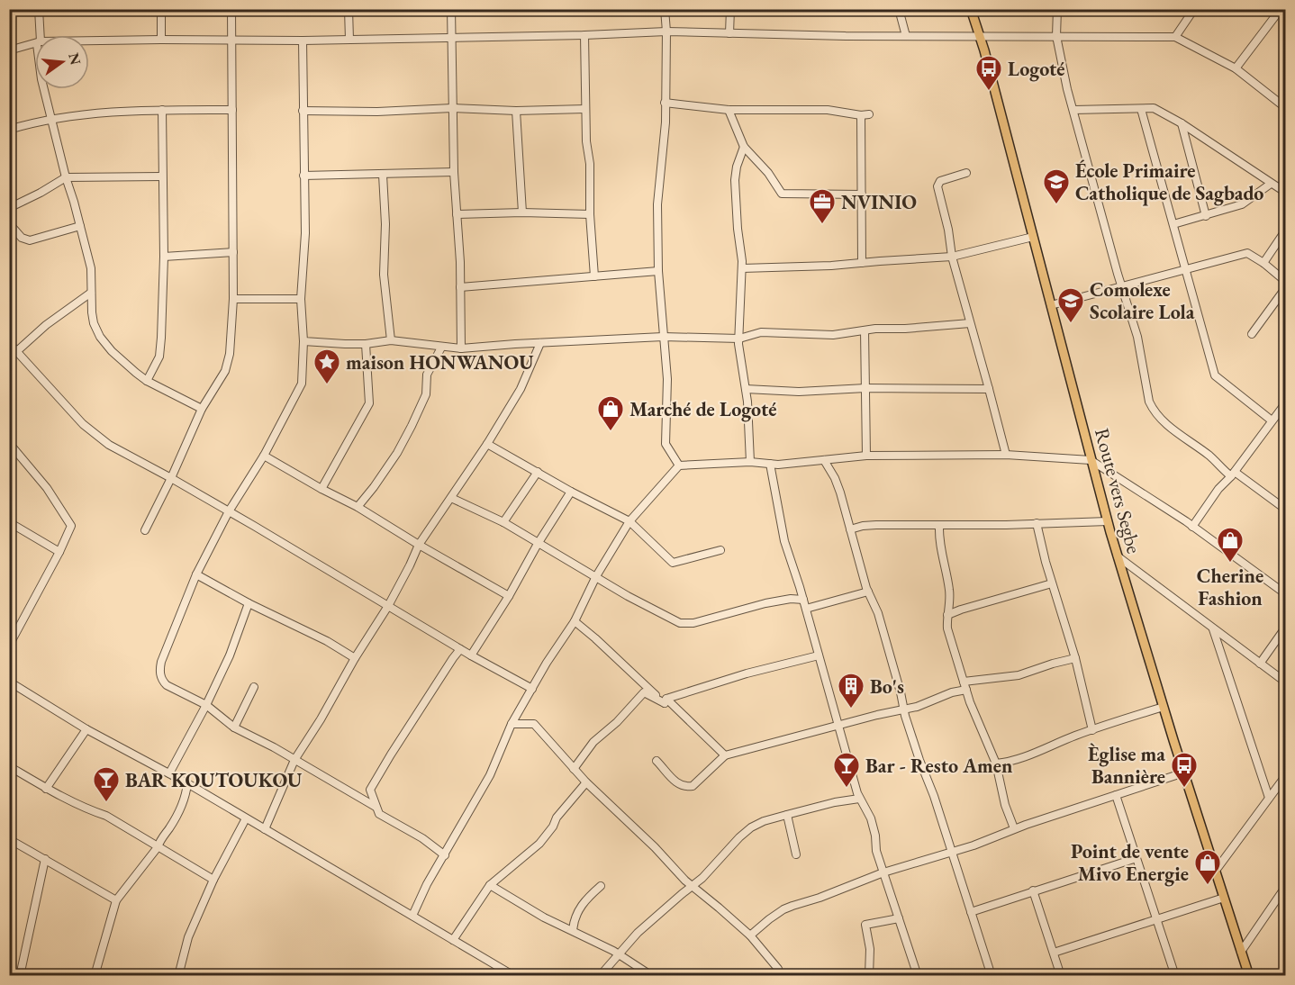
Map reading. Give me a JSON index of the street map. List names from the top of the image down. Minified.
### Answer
{"streets":{"main road":["Route vers Segbe"]},"places":{"bus stop":["Logoté","Èglise ma Bannière"],"school or university":["École Primaire Catholique de Sagbado","Comolexe Scolaire Lola"],"office":["NVINIO"],"place":["maison HONWANOU"],"shop":["Marché de Logoté","Cherine Fashion","Point de vente Mivo Energie"],"building":["Bo's"],"bar":["Bar - Resto Amen","BAR KOUTOUKOU"]},"north":"right"}
